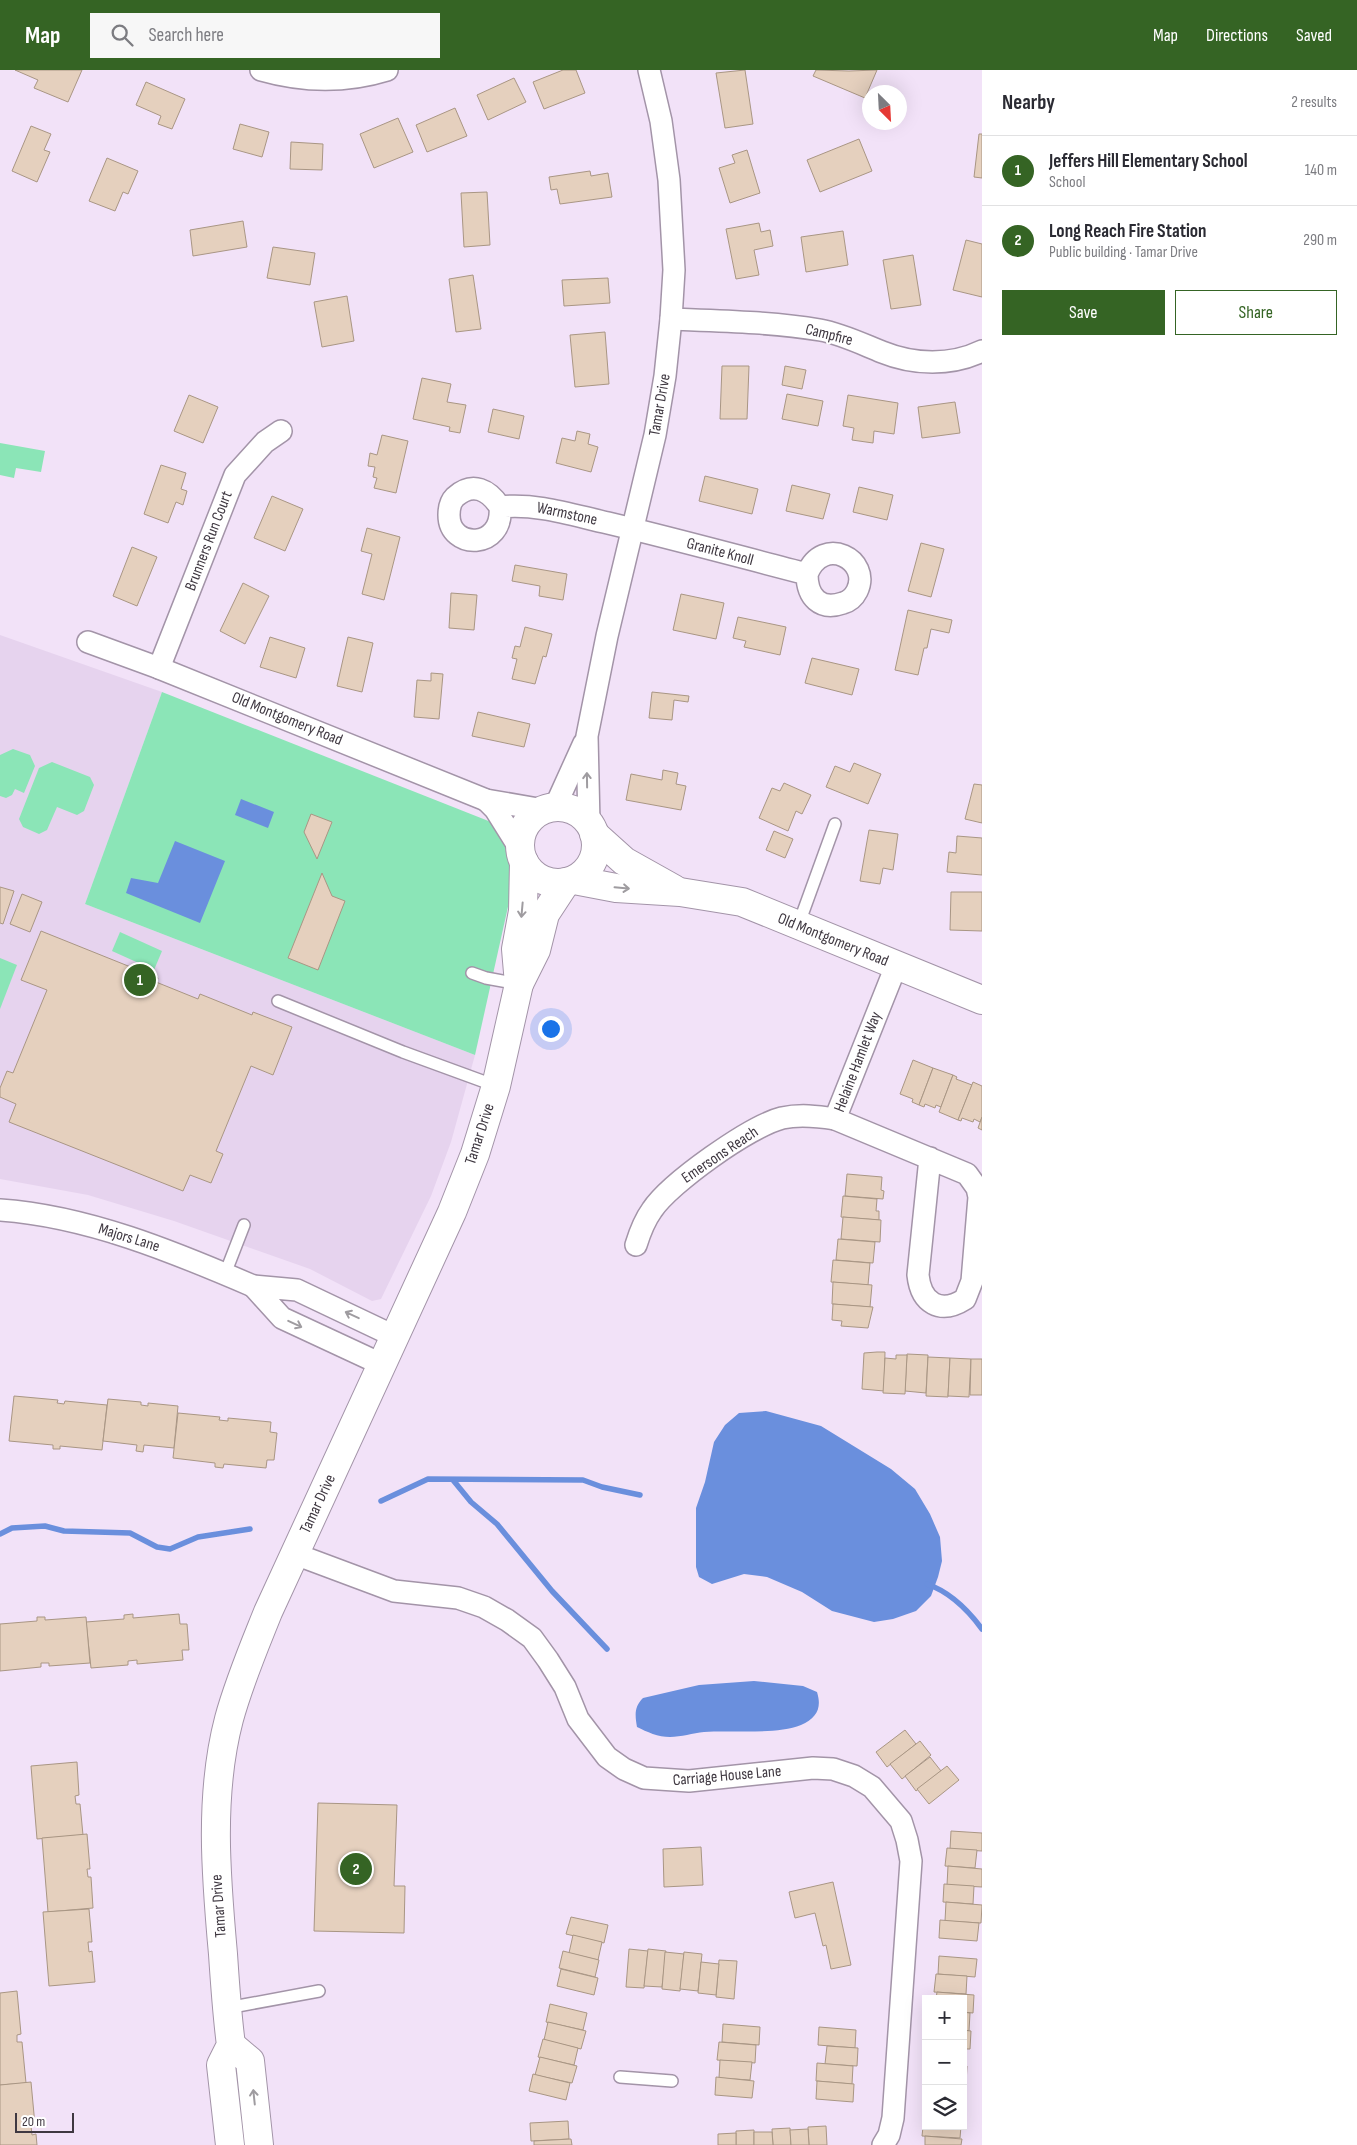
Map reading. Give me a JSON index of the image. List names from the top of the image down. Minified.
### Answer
{"streets":{"street":["Campfire","Tamar Drive","Warmstone","Brunners Run Court","Granite Knoll","Old Montgomery Road","Helaine Hamlet Way","Emersons Reach","Majors Lane","Carriage House Lane"]},"crossings":[["Campfire","Tamar Drive"],["Tamar Drive","Warmstone"],["Tamar Drive","Granite Knoll"],["Tamar Drive","Old Montgomery Road"],["Tamar Drive","Majors Lane"],["Tamar Drive","Carriage House Lane"],["Warmstone","Granite Knoll"],["Brunners Run Court","Old Montgomery Road"],["Old Montgomery Road","Helaine Hamlet Way"],["Helaine Hamlet Way","Emersons Reach"]],"scale_bar":"20 m","north":"bottom right","page":{"header":"Map","search":"Search here","nav":["Map","Directions","Saved"],"heading":["Nearby","2 results"],"list":[{"mark":"1","name":"Jeffers Hill Elementary School","note":"School","value":"140 m"},{"mark":"2","name":"Long Reach Fire Station","note":"Public building · Tamar Drive","value":"290 m"}],"buttons":["Save","Share"],"pins":["1","2"],"map_buttons":["+","−"],"scale":"20 m"}}
